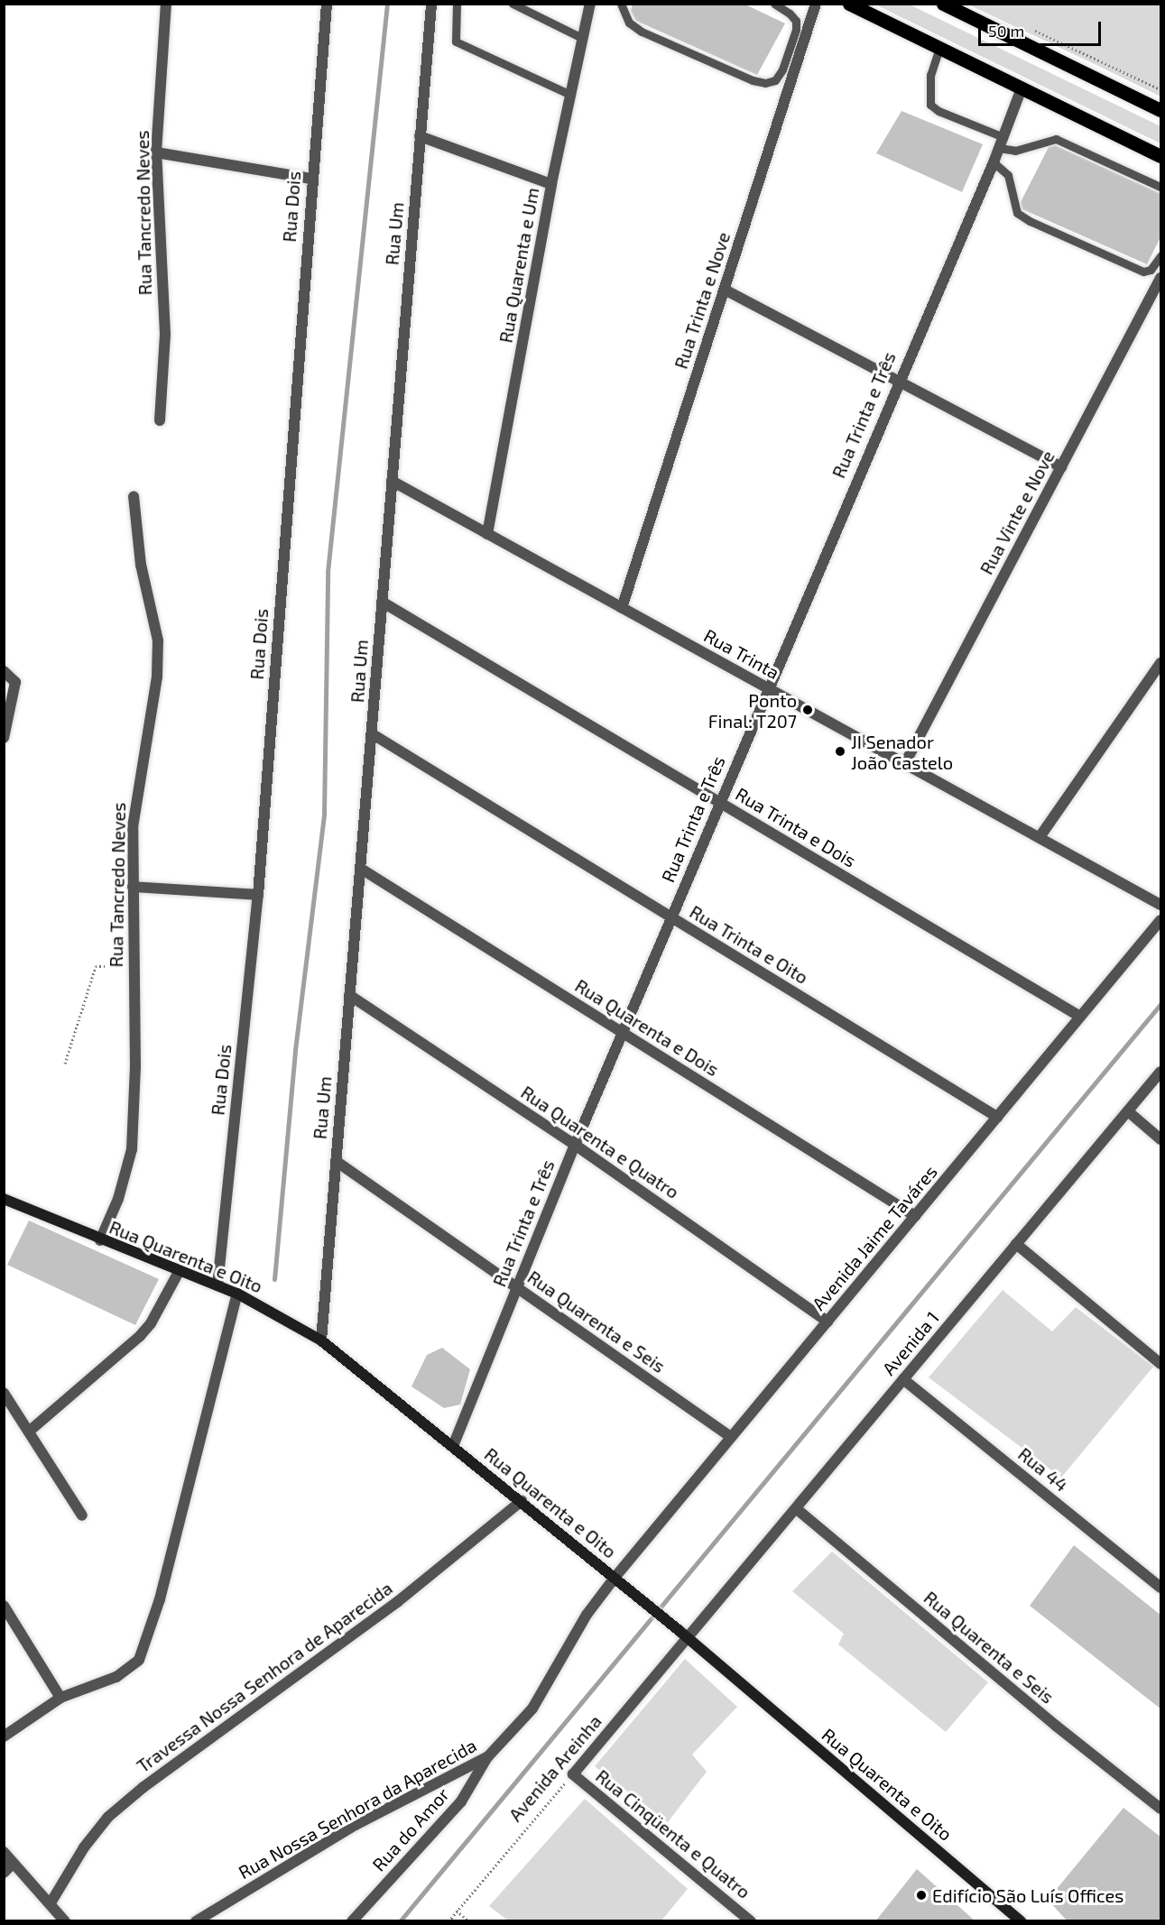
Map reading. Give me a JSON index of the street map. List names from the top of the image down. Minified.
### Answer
{"streets":{"main road":["Rua Quarenta e Oito"],"street":["Rua Dois","Rua Tancredo Neves","Rua Um","Rua Quarenta e Um","Rua Trinta e Nove","Rua Trinta e Três","Rua Vinte e Nove","Rua Trinta","Rua Trinta e Dois","Rua Trinta e Oito","Rua Quarenta e Dois","Rua Quarenta e Quatro","Avenida Jaime Taváres","Rua Quarenta e Seis","Avenida 1","Rua 44","Travessa Nossa Senhora de Aparecida","Avenida Areinha","Rua Nossa Senhora da Aparecida","Rua do Amor","Rua Cinqüenta e Quatro"]},"crossings":[["Rua Dois","Rua Quarenta e Oito"],["Rua Tancredo Neves","Rua Quarenta e Oito"],["Rua Um","Rua Trinta"],["Rua Um","Rua Trinta e Dois"],["Rua Um","Rua Trinta e Oito"],["Rua Um","Rua Quarenta e Dois"],["Rua Um","Rua Quarenta e Quatro"],["Rua Um","Rua Quarenta e Oito"],["Rua Um","Rua Quarenta e Seis"],["Rua Quarenta e Um","Rua Trinta"],["Rua Trinta e Nove","Rua Trinta"],["Rua Trinta e Três","Rua Trinta"],["Rua Trinta e Três","Rua Trinta e Dois"],["Rua Trinta e Três","Rua Trinta e Oito"],["Rua Trinta e Três","Rua Quarenta e Dois"],["Rua Trinta e Três","Rua Quarenta e Quatro"],["Rua Trinta e Três","Rua Quarenta e Oito"],["Rua Trinta e Três","Rua Quarenta e Seis"],["Rua Vinte e Nove","Rua Trinta"],["Rua Trinta e Dois","Avenida Jaime Taváres"],["Rua Trinta e Oito","Avenida Jaime Taváres"],["Rua Quarenta e Dois","Avenida Jaime Taváres"],["Rua Quarenta e Quatro","Avenida Jaime Taváres"],["Avenida Jaime Taváres","Rua Quarenta e Oito"],["Avenida Jaime Taváres","Rua Quarenta e Seis"],["Avenida Jaime Taváres","Rua Nossa Senhora da Aparecida"],["Rua Quarenta e Oito","Avenida 1"],["Rua Quarenta e Oito","Travessa Nossa Senhora de Aparecida"],["Rua Quarenta e Oito","Avenida Areinha"],["Rua Quarenta e Oito","Rua Nossa Senhora da Aparecida"],["Rua Quarenta e Seis","Avenida 1"],["Avenida 1","Rua 44"],["Avenida 1","Avenida Areinha"],["Avenida Areinha","Rua Cinqüenta e Quatro"],["Rua Nossa Senhora da Aparecida","Rua do Amor"]],"places":["Ponto Final: T207","JI Senador João Castelo","Edifício São Luís Offices"],"scale_bar":"50 m"}
